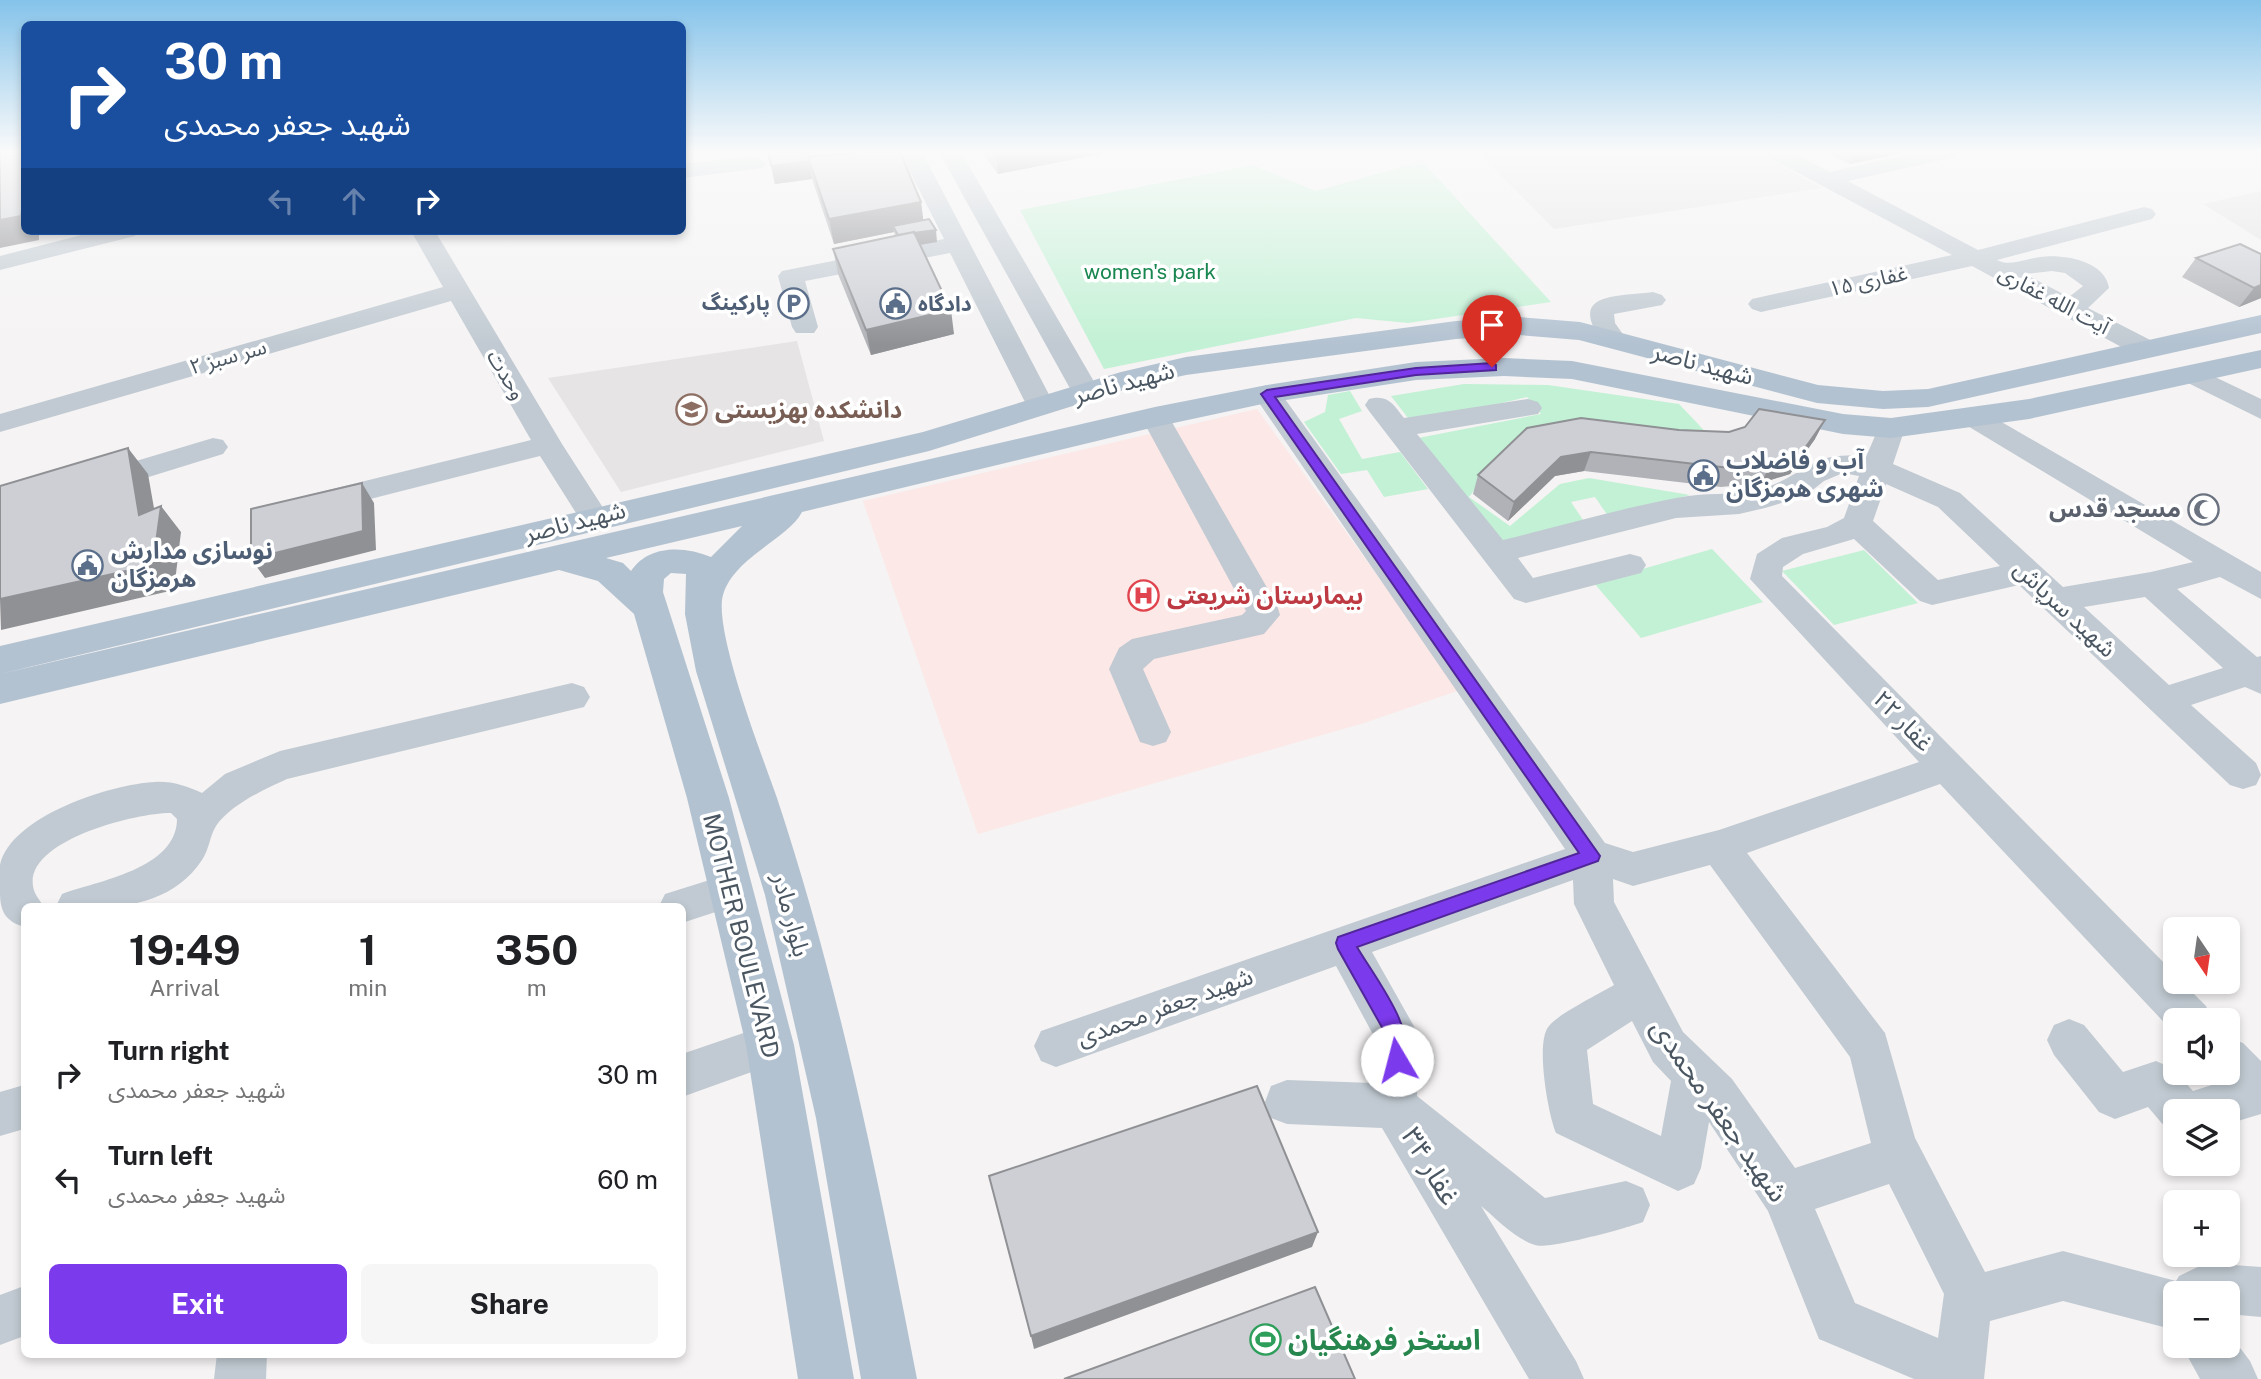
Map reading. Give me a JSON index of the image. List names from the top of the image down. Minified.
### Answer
{"streets":{"main road":["شهید ناصر","بلوار مادر","MOTHER BOULEVARD"],"street":["غفاری ۱۵","آیت الله غفاری","سر سبز ۲","وحدت","شهید سرپاش","غفار ۲۲","شهید جعفر محمدی","غفار ۳۴"]},"crossings":[["غفاری ۱۵","آیت الله غفاری"],["آیت الله غفاری","شهید ناصر"],["سر سبز ۲","وحدت"],["شهید ناصر","وحدت"],["بلوار مادر","MOTHER BOULEVARD"],["شهید جعفر محمدی","غفار ۳۴"]],"parks":["women's park"],"places":{"parking":["پارکینگ"],"public building":["دادگاه","آب و فاضلاب شهری هرمزگان","نوسازی مدارش هرمزگان"],"school or university":["دانشکده بهزیستی"],"mosque":["مسجد قدس"],"hospital":["بیمارستان شریعتی"],"sports":["استخر فرهنگیان"]},"north":"bottom","page":{"turn":["30 m","شهید جعفر محمدی"],"eta":["19:49","Arrival","1","min","350","m"],"map_buttons":["+","−"],"list":[{"name":"Turn right","note":"شهید جعفر محمدی","value":"30 m"},{"name":"Turn left","note":"شهید جعفر محمدی","value":"60 m"}],"buttons":["Exit","Share"]}}
